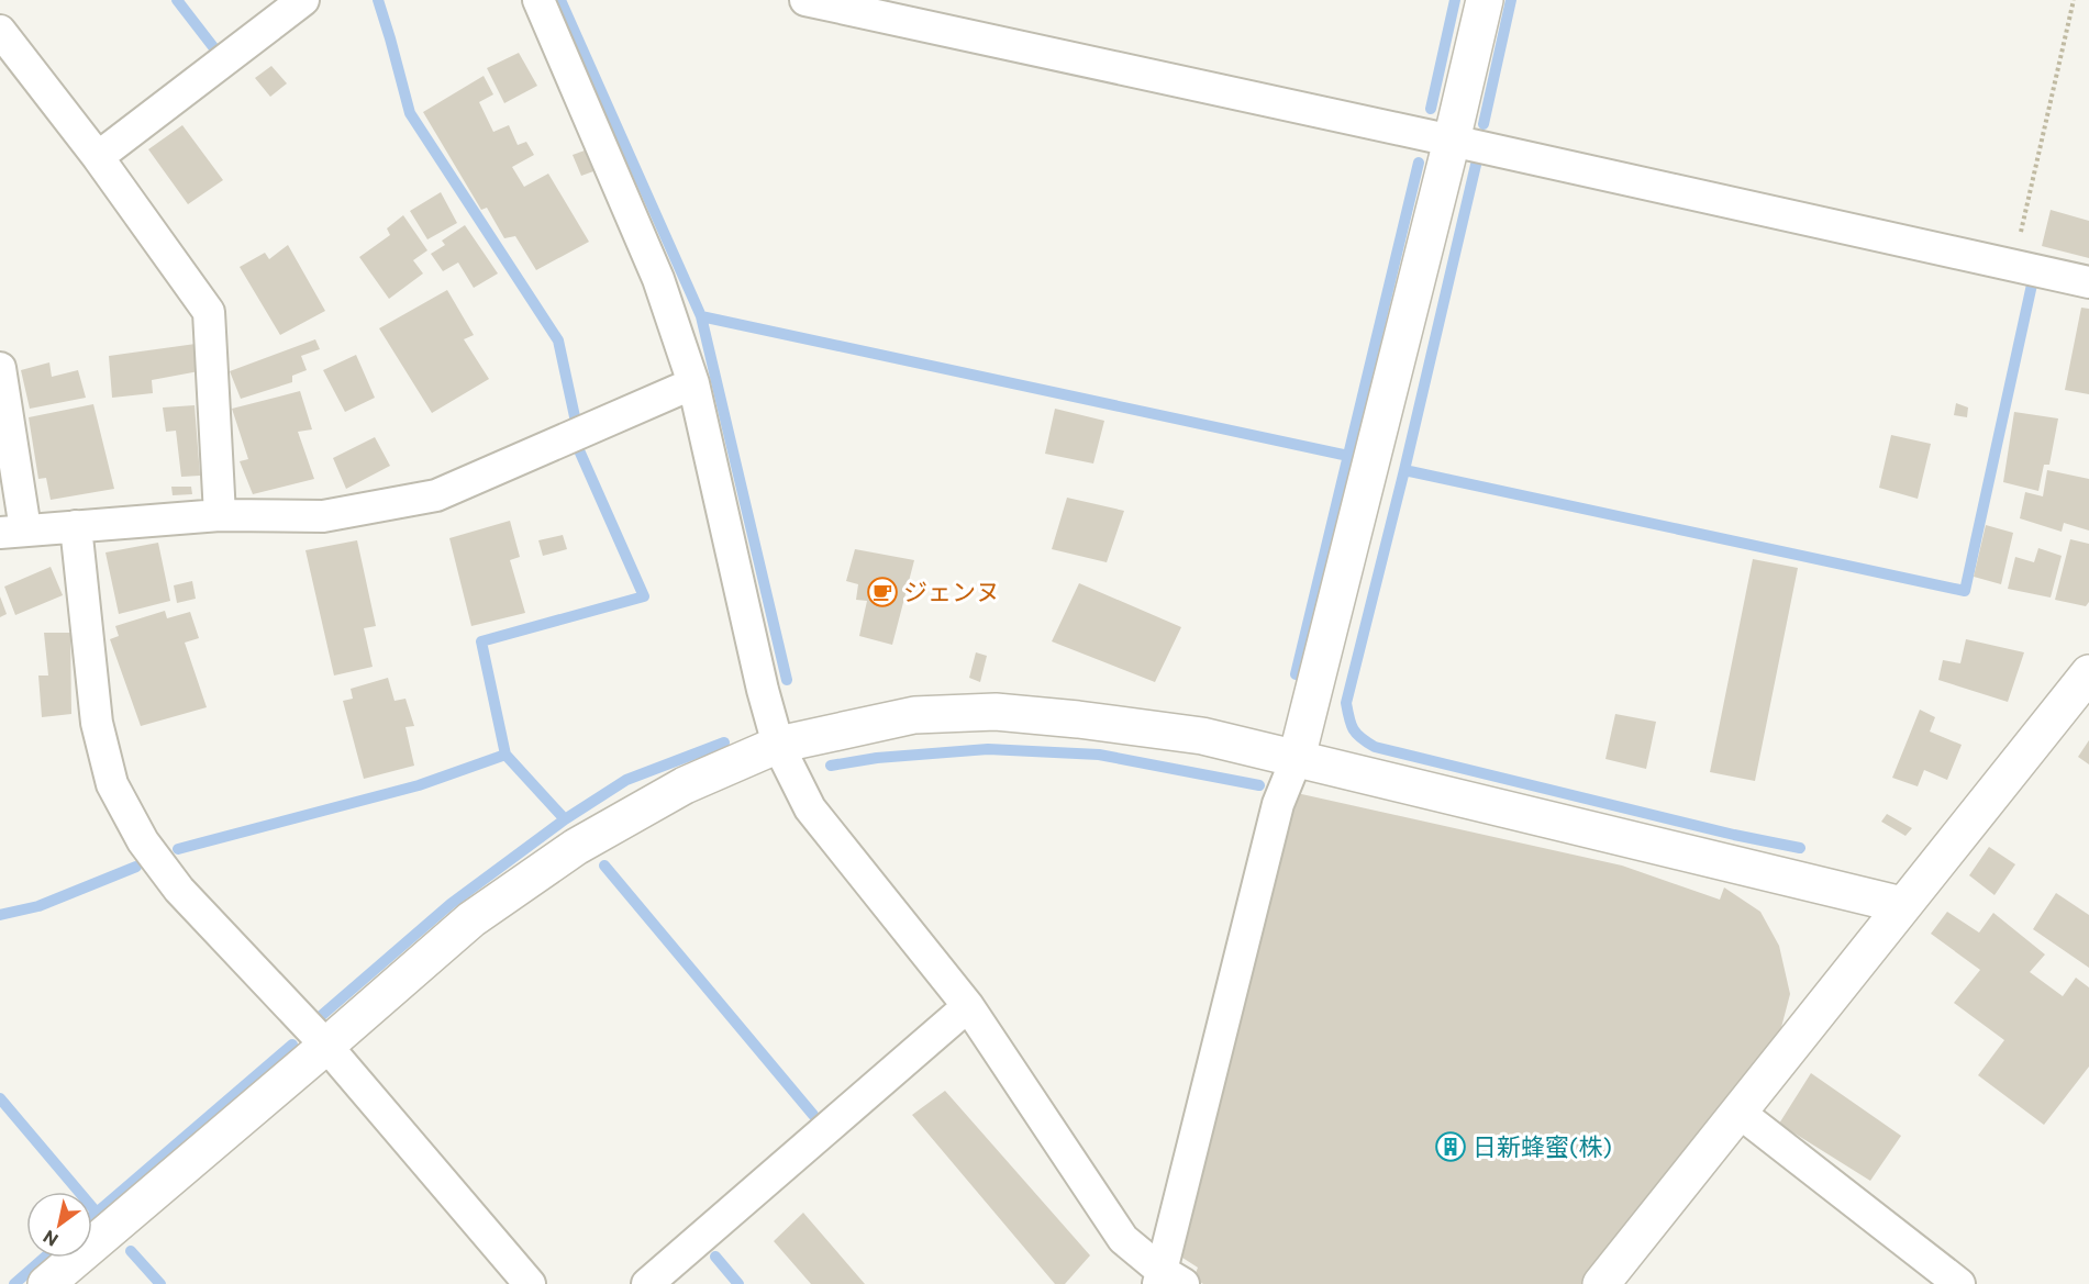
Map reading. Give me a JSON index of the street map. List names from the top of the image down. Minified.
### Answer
{"places":{"cafe":["ジェンヌ"],"building":["日新蜂蜜(株)"]},"north":"bottom left"}
